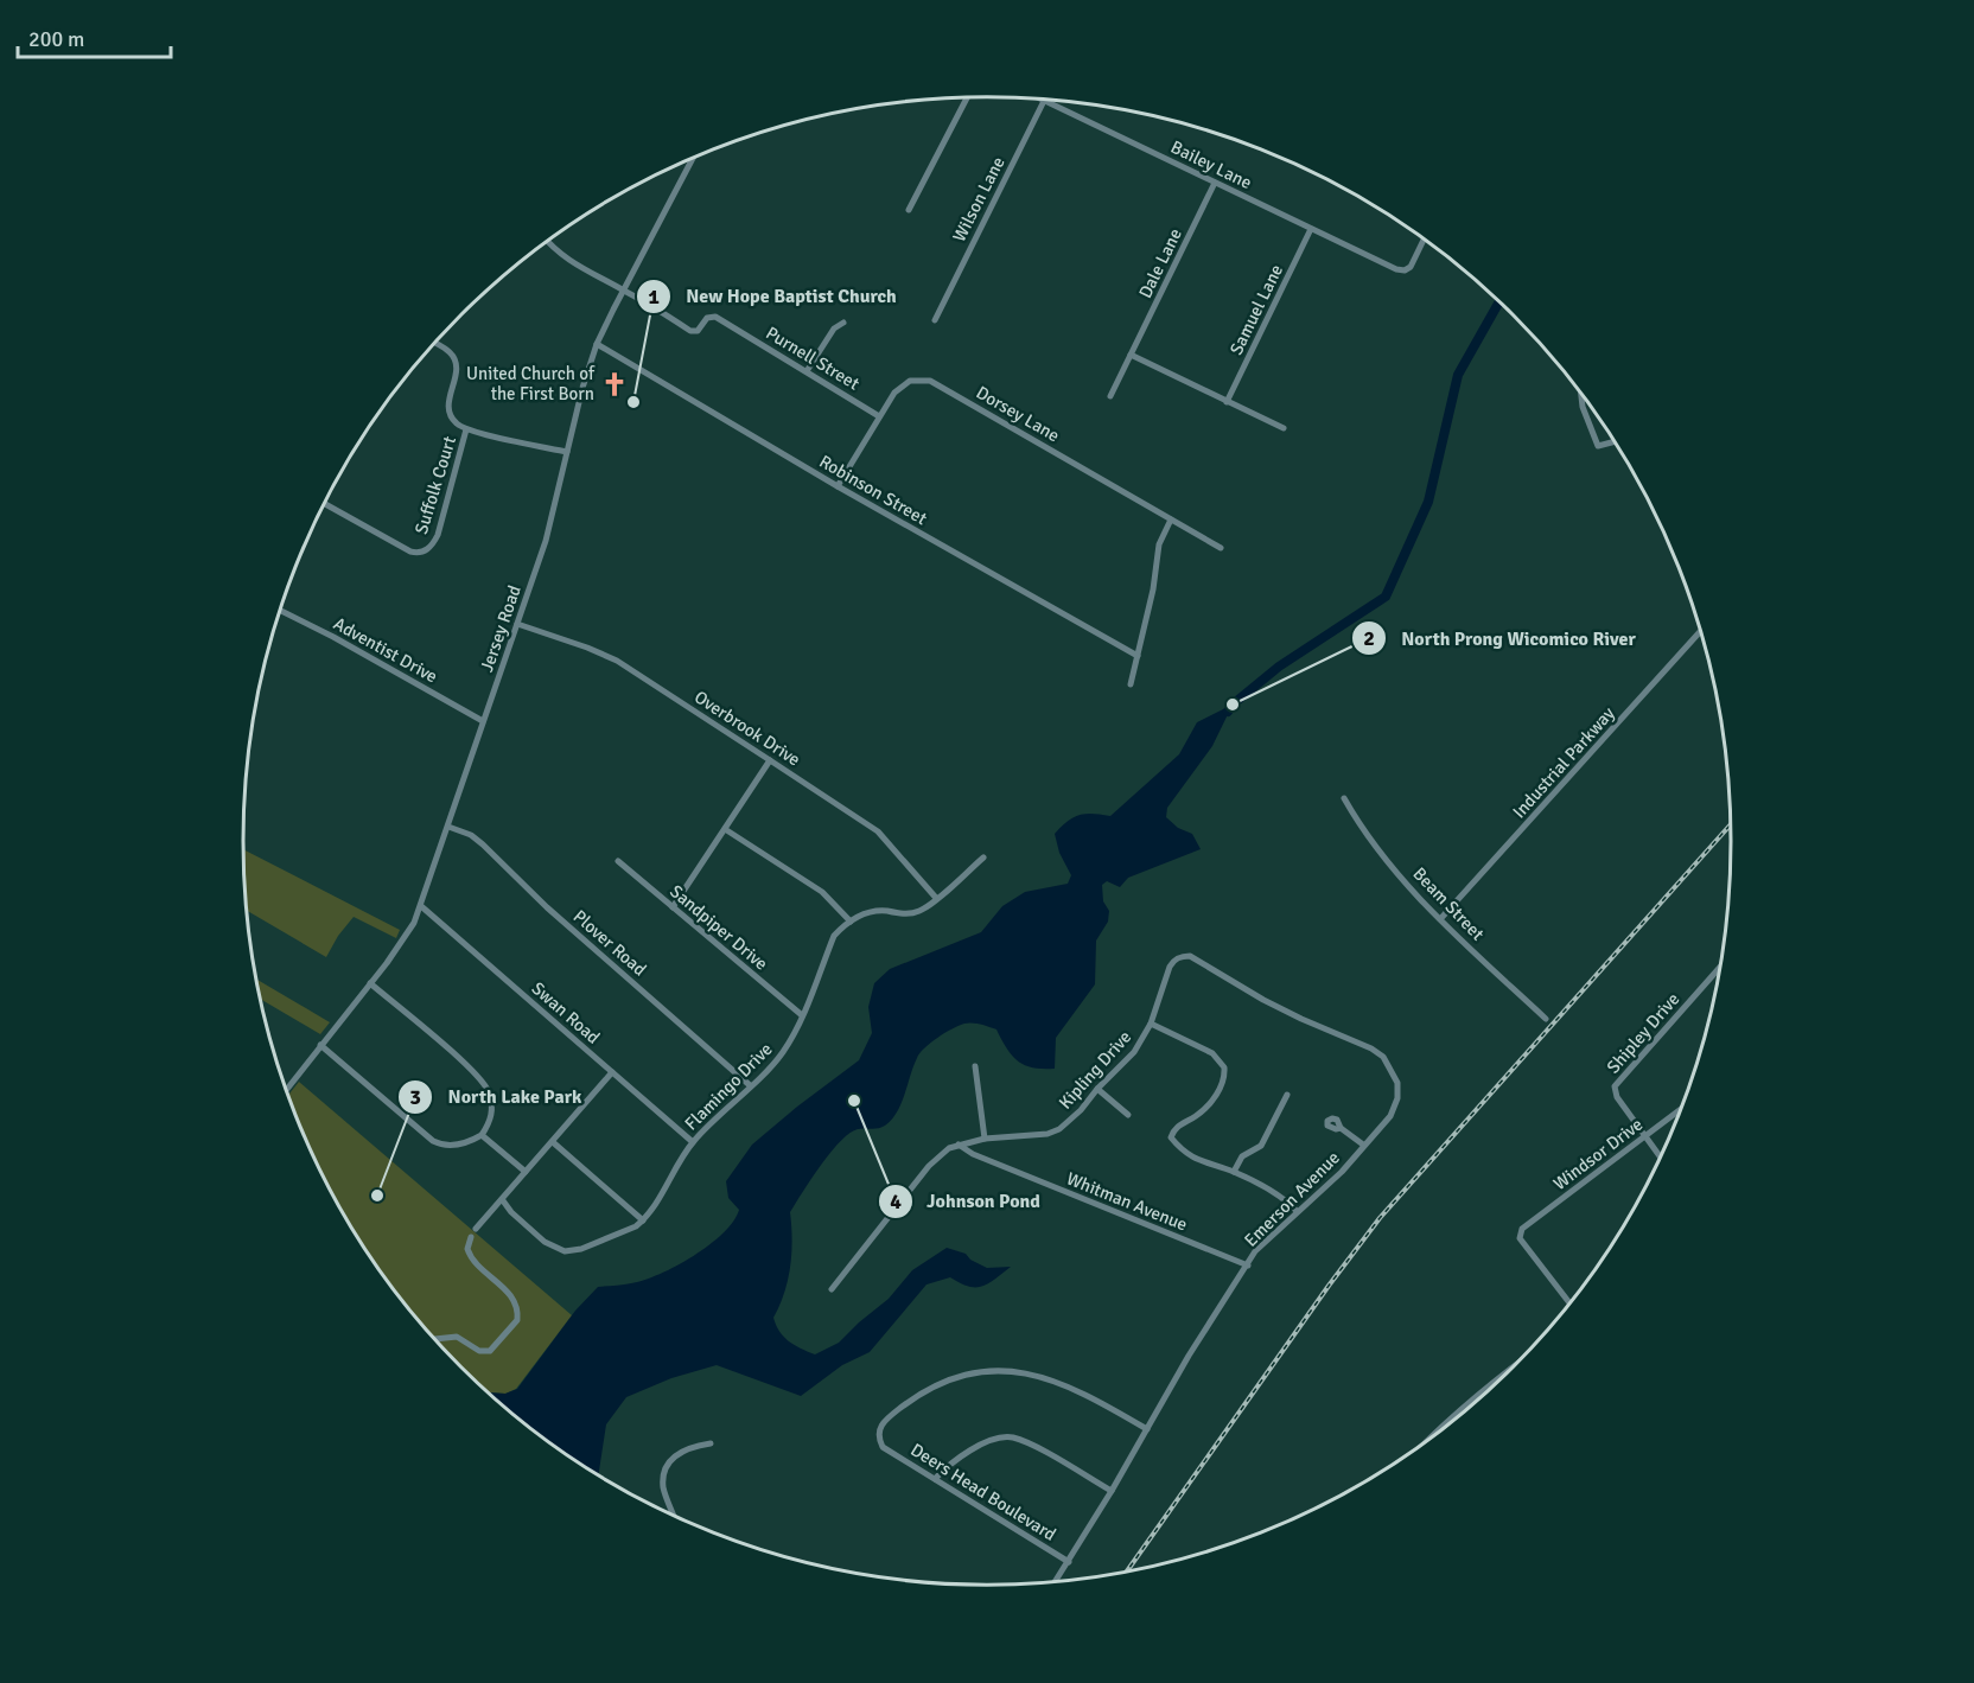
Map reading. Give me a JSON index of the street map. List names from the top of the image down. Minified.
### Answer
{"streets":{"street":["Bailey Lane","Wilson Lane","Dale Lane","Samuel Lane","Purnell Street","Dorsey Lane","Suffolk Court","Robinson Street","Jersey Road","Adventist Drive","Overbrook Drive","Industrial Parkway","Beam Street","Sandpiper Drive","Plover Road","Swan Road","Shipley Drive","Kipling Drive","Flamingo Drive","Windsor Drive","Emerson Avenue","Whitman Avenue","Deers Head Boulevard"]},"crossings":[["Bailey Lane","Wilson Lane"],["Bailey Lane","Dale Lane"],["Bailey Lane","Samuel Lane"],["Purnell Street","Dorsey Lane"],["Purnell Street","Jersey Road"],["Dorsey Lane","Robinson Street"],["Robinson Street","Jersey Road"],["Jersey Road","Adventist Drive"],["Jersey Road","Overbrook Drive"],["Jersey Road","Plover Road"],["Jersey Road","Swan Road"],["Industrial Parkway","Beam Street"],["Sandpiper Drive","Flamingo Drive"],["Plover Road","Flamingo Drive"],["Swan Road","Flamingo Drive"],["Shipley Drive","Windsor Drive"],["Kipling Drive","Emerson Avenue"],["Kipling Drive","Whitman Avenue"],["Emerson Avenue","Whitman Avenue"],["Emerson Avenue","Deers Head Boulevard"]],"places":{"church":["United Church of the First Born"],"other":["New Hope Baptist Church","North Prong Wicomico River","Johnson Pond","North Lake Park"]},"scale_bar":"200 m"}
